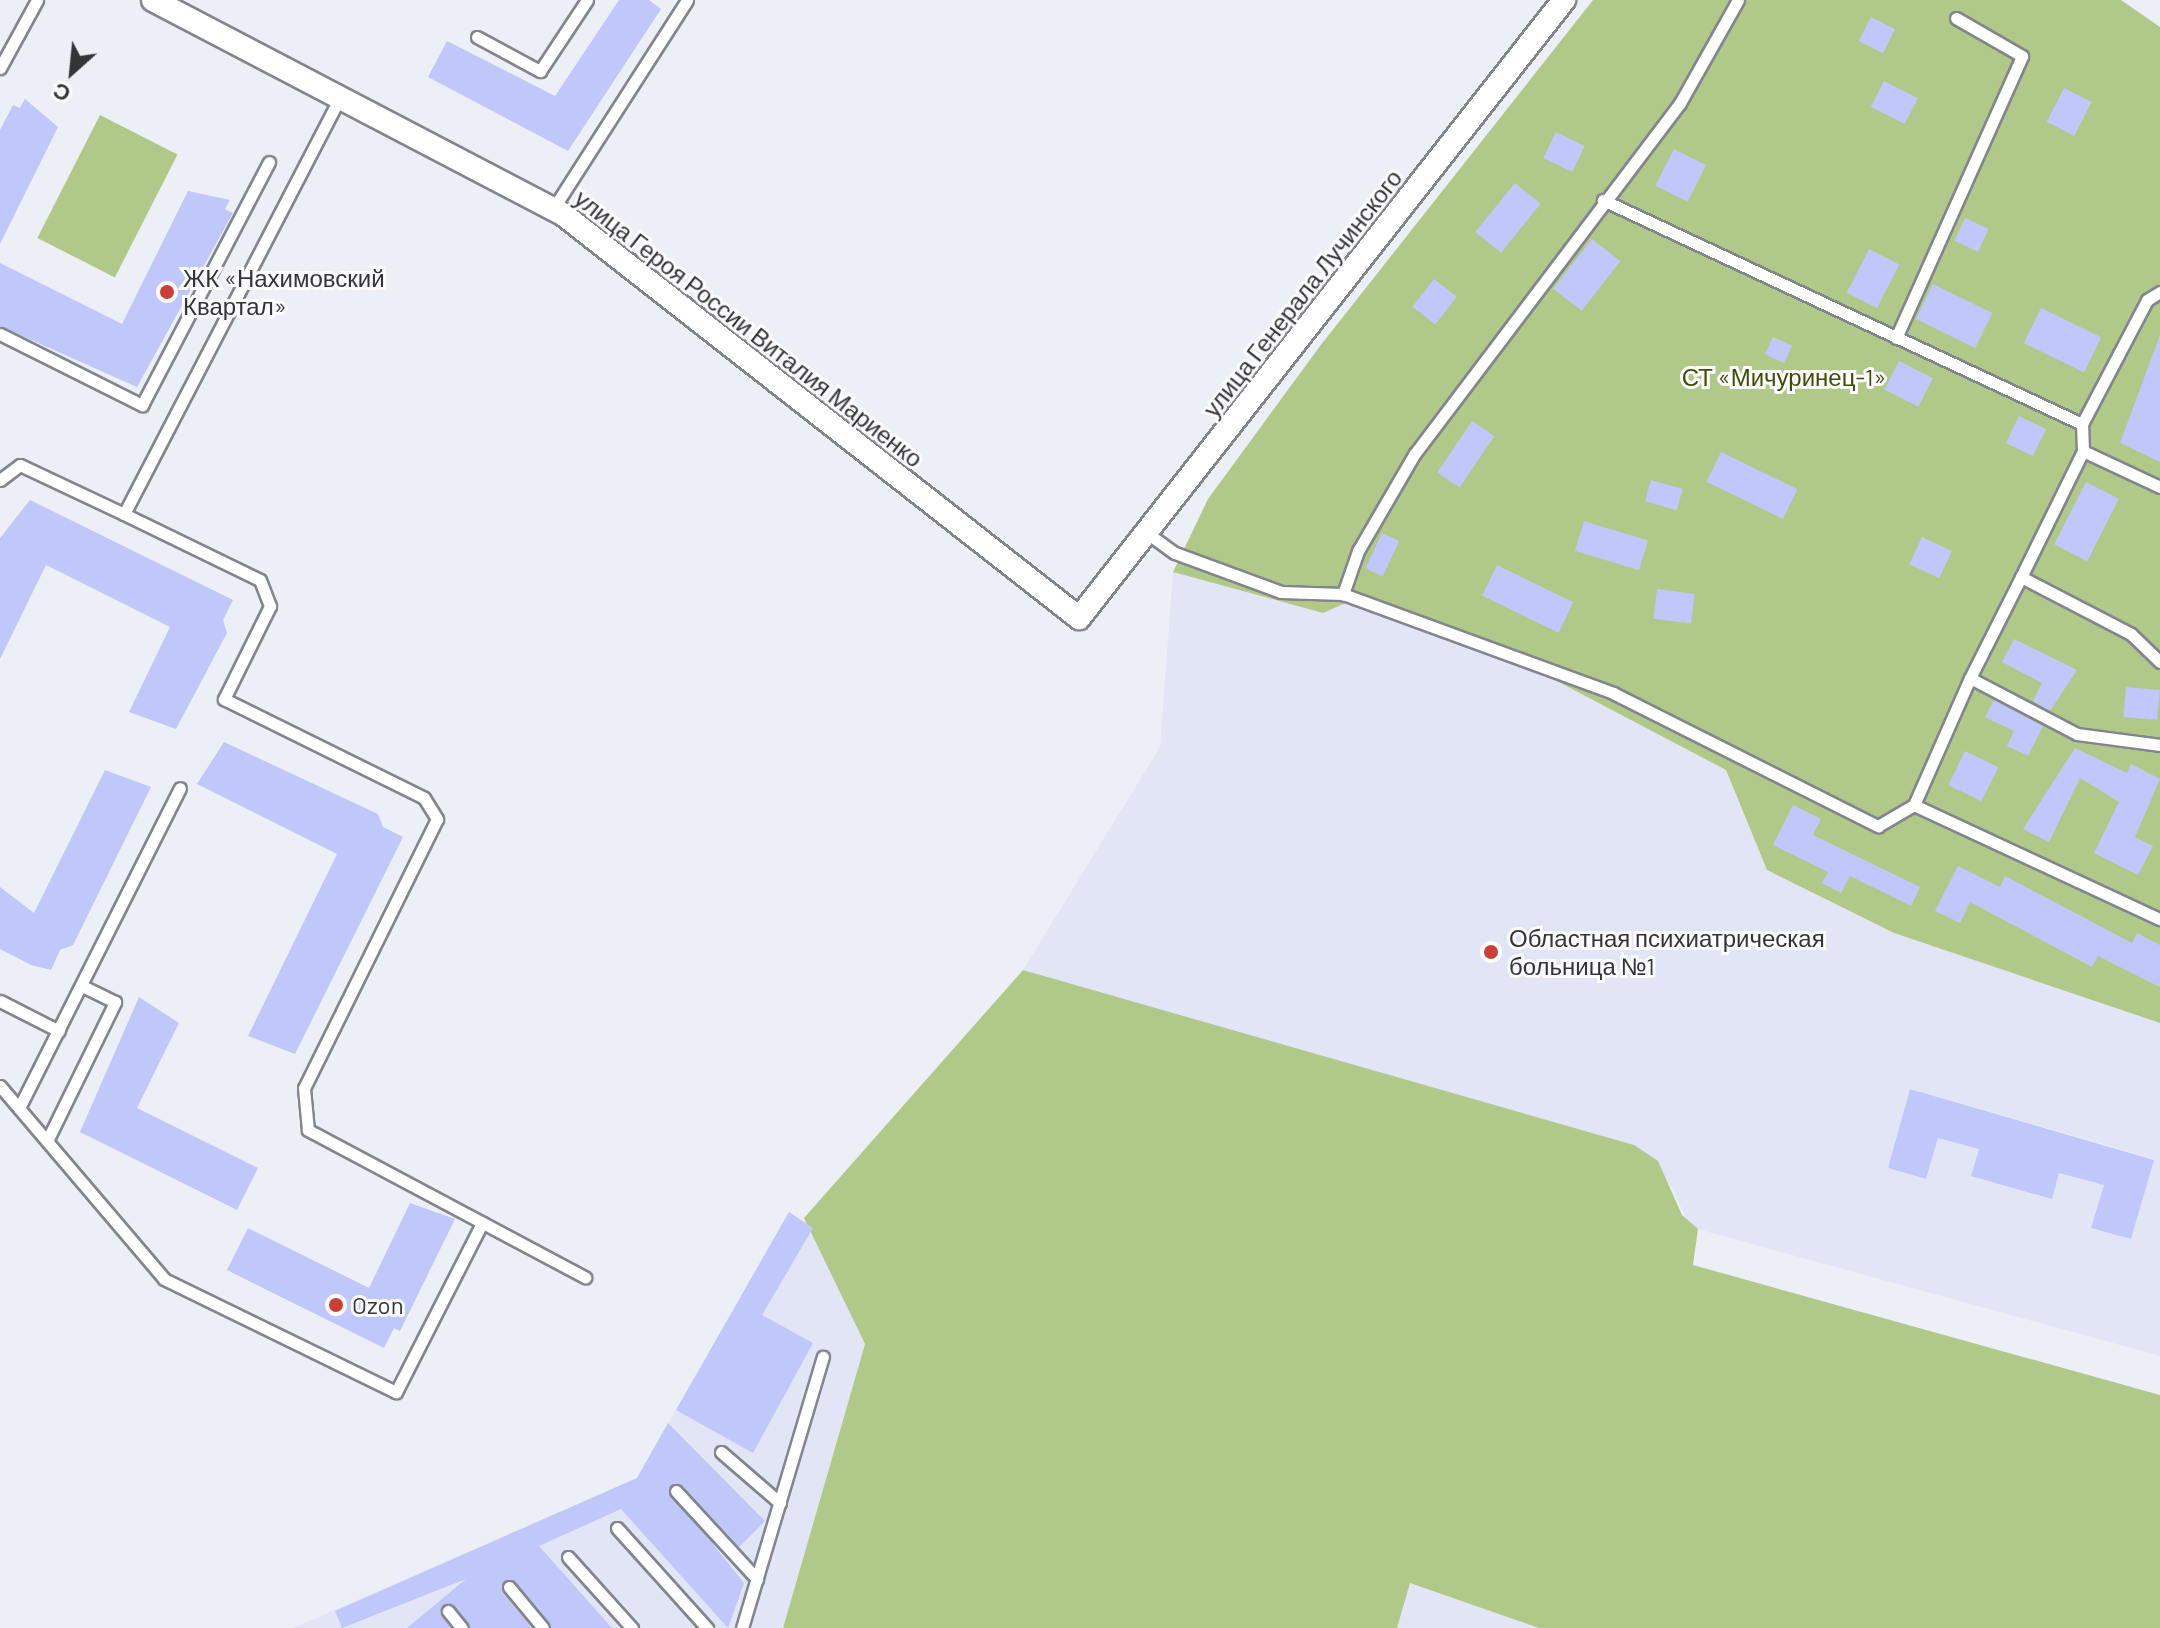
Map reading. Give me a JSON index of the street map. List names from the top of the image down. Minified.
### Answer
{"streets":{"street":["улица Генерала Лучинского","улица Героя России Виталия Мариенко"]},"crossings":[["улица Генерала Лучинского","улица Героя России Виталия Мариенко"]],"parks":["СТ «Мичуринец-1»"],"places":["ЖК «Нахимовский Квартал»","Областная психиатрическая больница №1","Ozon"],"north":"bottom left"}
